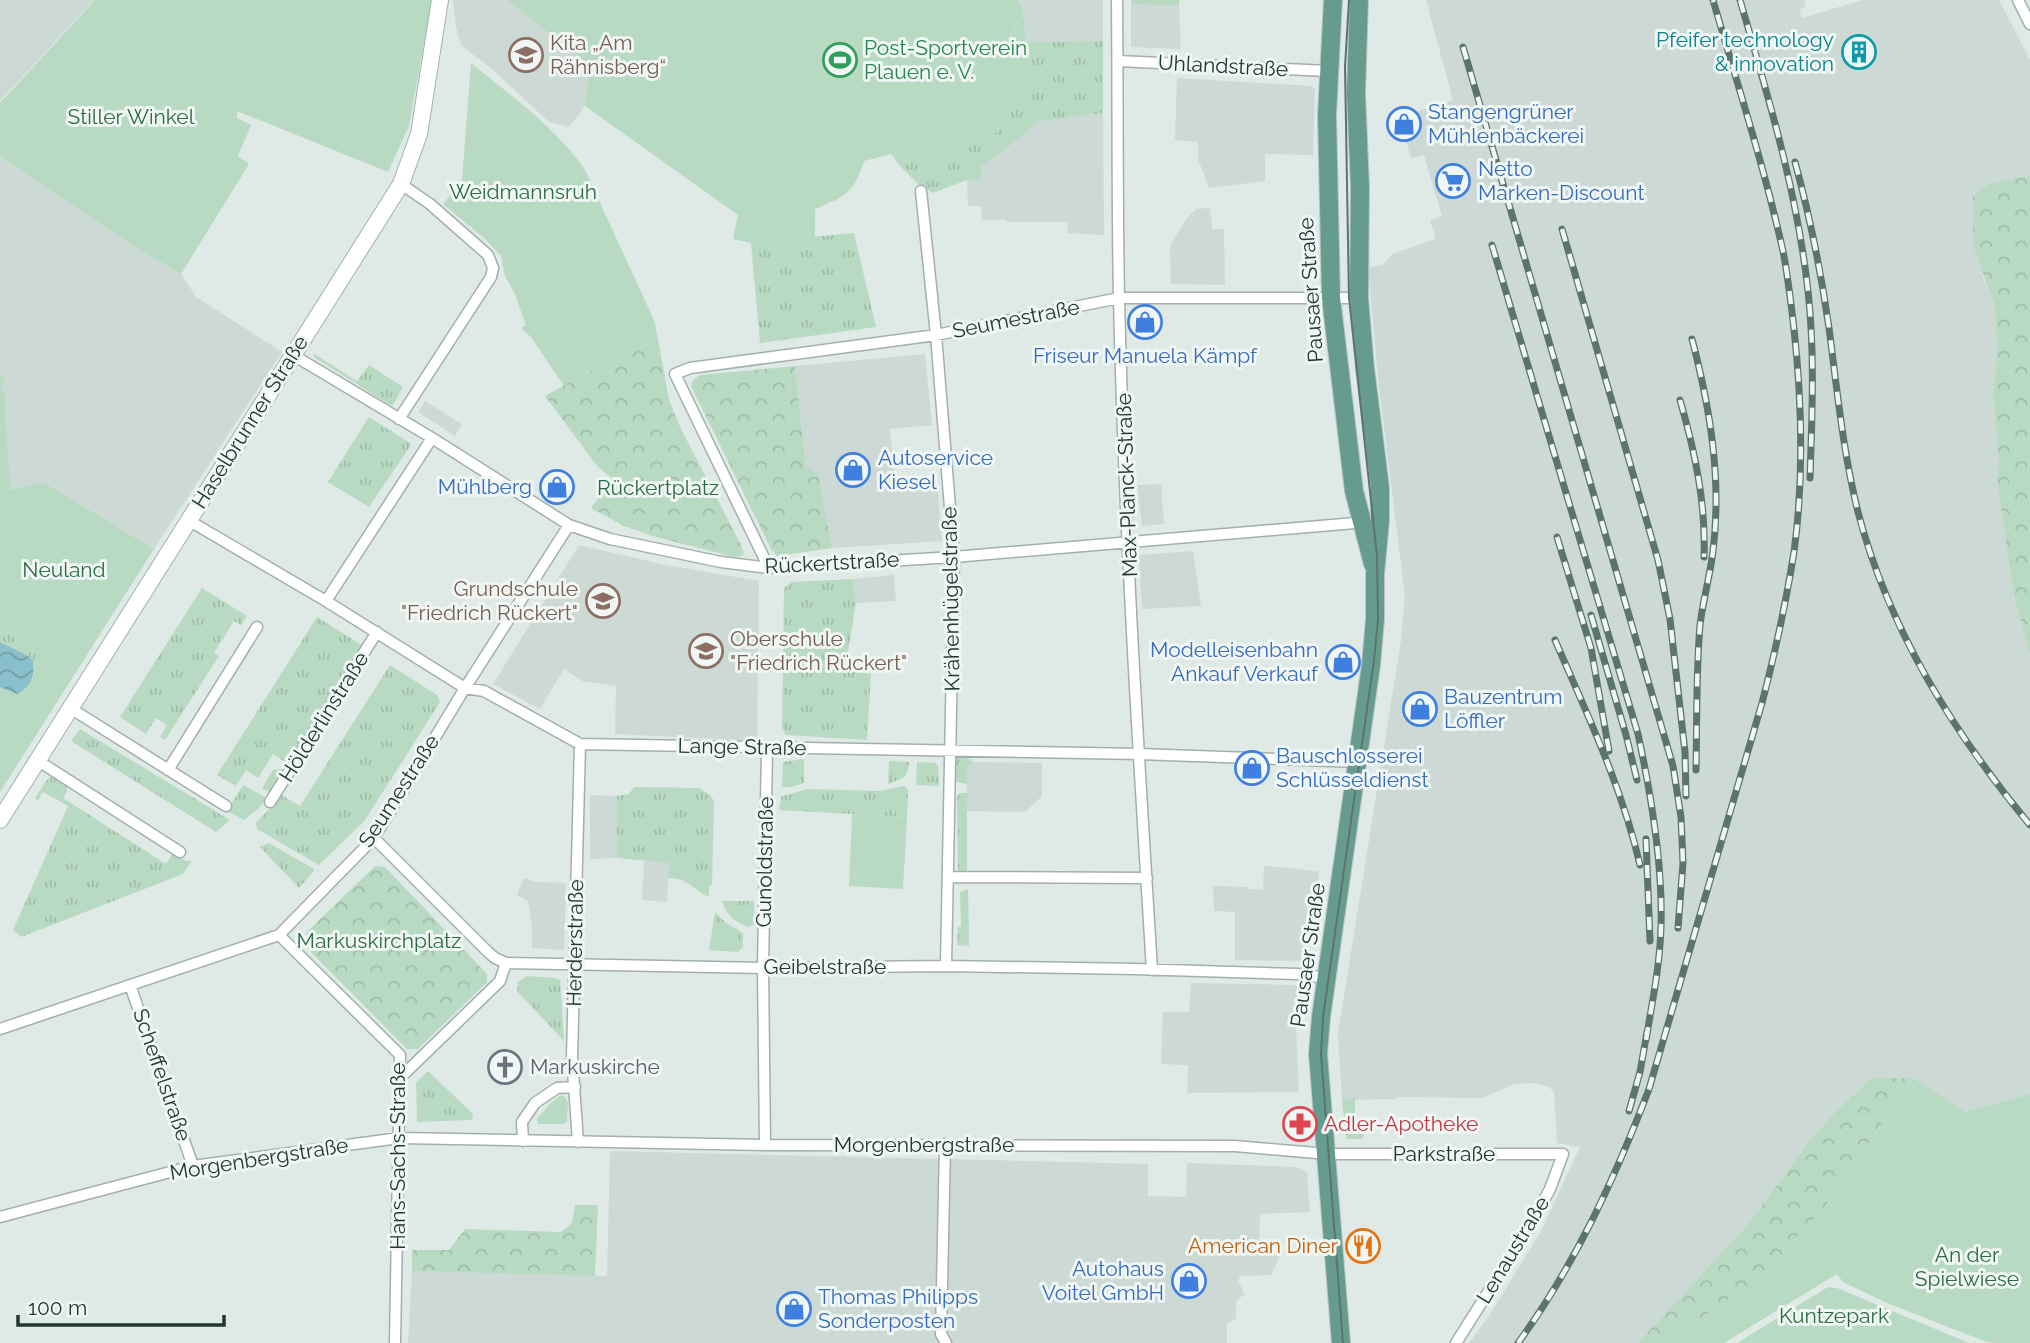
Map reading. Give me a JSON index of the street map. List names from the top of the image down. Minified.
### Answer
{"streets":{"main road":["Pausaer Straße"],"street":["Uhlandstraße","Seumestraße","Haselbrunner Straße","Max-Planck-Straße","Rückertstraße","Krähenhügelstraße","Hölderlinstraße","Lange Straße","Gunoldstraße","Herderstraße","Geibelstraße","Scheffelstraße","Morgenbergstraße","Parkstraße","Hans-Sachs-Straße","Lenaustraße"]},"crossings":[["Uhlandstraße","Pausaer Straße"],["Uhlandstraße","Max-Planck-Straße"],["Pausaer Straße","Seumestraße"],["Pausaer Straße","Rückertstraße"],["Pausaer Straße","Lange Straße"],["Pausaer Straße","Geibelstraße"],["Pausaer Straße","Morgenbergstraße"],["Pausaer Straße","Parkstraße"],["Seumestraße","Max-Planck-Straße"],["Seumestraße","Rückertstraße"],["Seumestraße","Krähenhügelstraße"],["Seumestraße","Lange Straße"],["Seumestraße","Scheffelstraße"],["Seumestraße","Hans-Sachs-Straße"],["Haselbrunner Straße","Rückertstraße"],["Haselbrunner Straße","Lange Straße"],["Max-Planck-Straße","Rückertstraße"],["Max-Planck-Straße","Lange Straße"],["Max-Planck-Straße","Geibelstraße"],["Rückertstraße","Krähenhügelstraße"],["Krähenhügelstraße","Lange Straße"],["Krähenhügelstraße","Geibelstraße"],["Hölderlinstraße","Lange Straße"],["Lange Straße","Gunoldstraße"],["Lange Straße","Herderstraße"],["Gunoldstraße","Geibelstraße"],["Gunoldstraße","Morgenbergstraße"],["Herderstraße","Geibelstraße"],["Herderstraße","Morgenbergstraße"],["Scheffelstraße","Morgenbergstraße"],["Morgenbergstraße","Parkstraße"],["Morgenbergstraße","Hans-Sachs-Straße"],["Parkstraße","Lenaustraße"]],"parks":["Stiller Winkel","Weidmannsruh","Rückertplatz","Neuland","Markuskirchplatz","An der Spielwiese","Kuntzepark"],"places":{"building":["Pfeifer technology & innovation"],"school or university":["Kita „Am Rähnisberg“","Grundschule \"Friedrich Rückert\"","Oberschule \"Friedrich Rückert\""],"sports":["Post-Sportverein Plauen e. V."],"shop":["Stangengrüner Mühlenbäckerei","Friseur Manuela Kämpf","Autoservice Kiesel","Mühlberg","Modelleisenbahn Ankauf Verkauf","Bauzentrum Löffler","Bauschlosserei Schlüsseldienst","Autohaus Voitel GmbH","Thomas Philipps Sonderposten"],"supermarket":["Netto Marken-Discount"],"church":["Markuskirche"],"pharmacy":["Adler-Apotheke"],"restaurant":["American Diner"]},"scale_bar":"100 m"}
